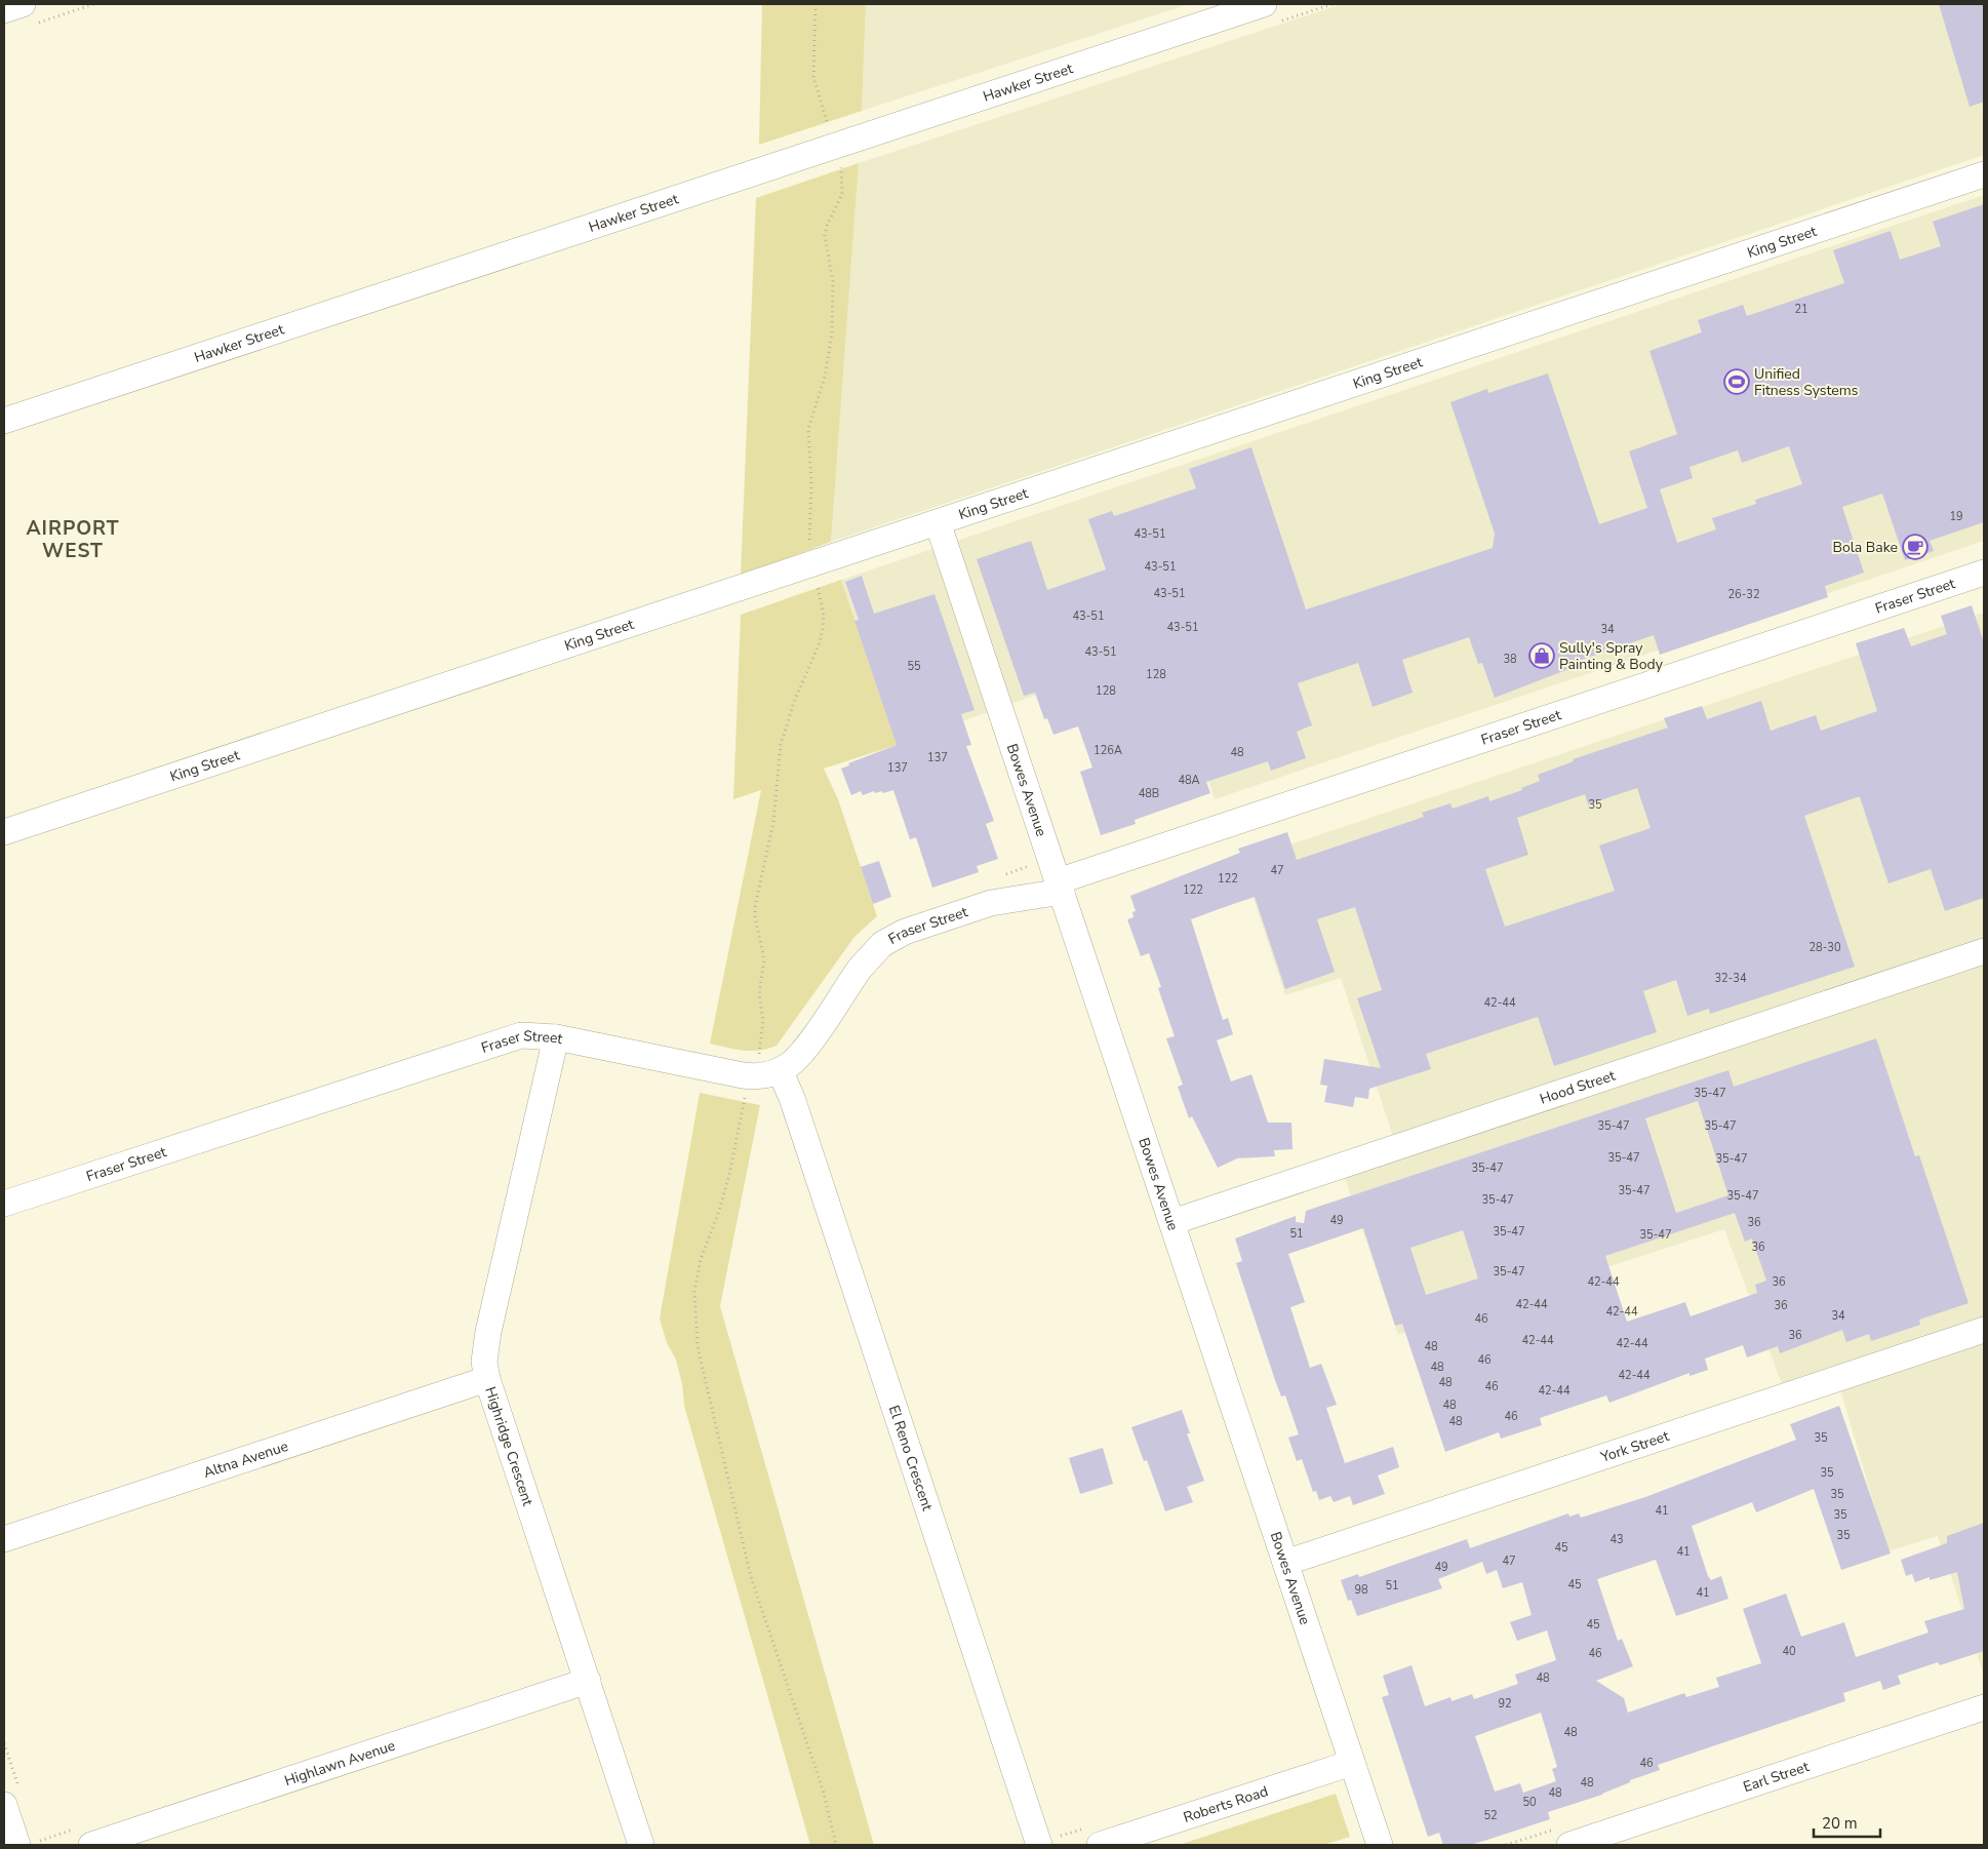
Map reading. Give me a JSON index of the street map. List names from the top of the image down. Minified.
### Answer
{"streets":{"street":["Hawker Street","King Street","Fraser Street","Bowes Avenue","Hood Street","Highridge Crescent","York Street","El Reno Crescent","Altna Avenue","Highlawn Avenue","Earl Street","Roberts Road"]},"crossings":[["King Street","Bowes Avenue"],["Fraser Street","Bowes Avenue"],["Fraser Street","Highridge Crescent"],["Fraser Street","El Reno Crescent"],["Bowes Avenue","Hood Street"],["Bowes Avenue","York Street"],["Bowes Avenue","Roberts Road"],["Highridge Crescent","Altna Avenue"],["Highridge Crescent","Highlawn Avenue"]],"districts":["AIRPORT WEST"],"places":{"sports":["Unified Fitness Systems"],"cafe":["Bola Bake"],"shop":["Sully's Spray Painting & Body"]},"house_numbers":["21","19","43-51","43-51","43-51","26-32","43-51","43-51","34","43-51","38","55","128","128","126A","48","137","137","48A","48B","35","47","122","122","28-30","32-34","42-44","35-47","35-47","35-47","35-47","35-47","35-47","35-47","35-47","35-47","49","36","35-47","51","35-47","36","35-47","42-44","36","42-44","36","42-44","34","46","36","42-44","42-44","48","46","48","42-44","48","46","42-44","48","46","48","35","35","35","41","35","35","43","45","41","47","49","45","51","98","41","45","40","46","48","92","48","46","48","48","50","52"],"scale_bar":"20 m"}
